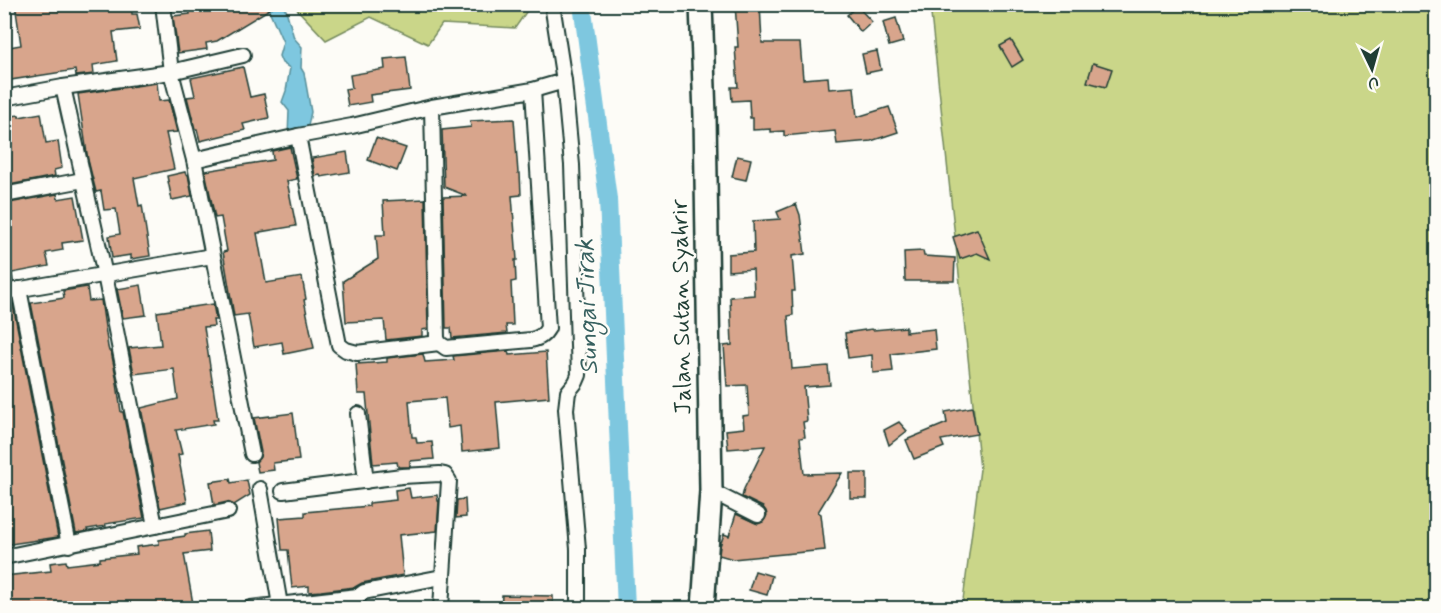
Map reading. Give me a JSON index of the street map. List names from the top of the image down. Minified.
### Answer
{"streets":{"main road":["Jalan Sutan Syahrir"]},"water":["Sungai Jirak"],"north":"bottom"}
